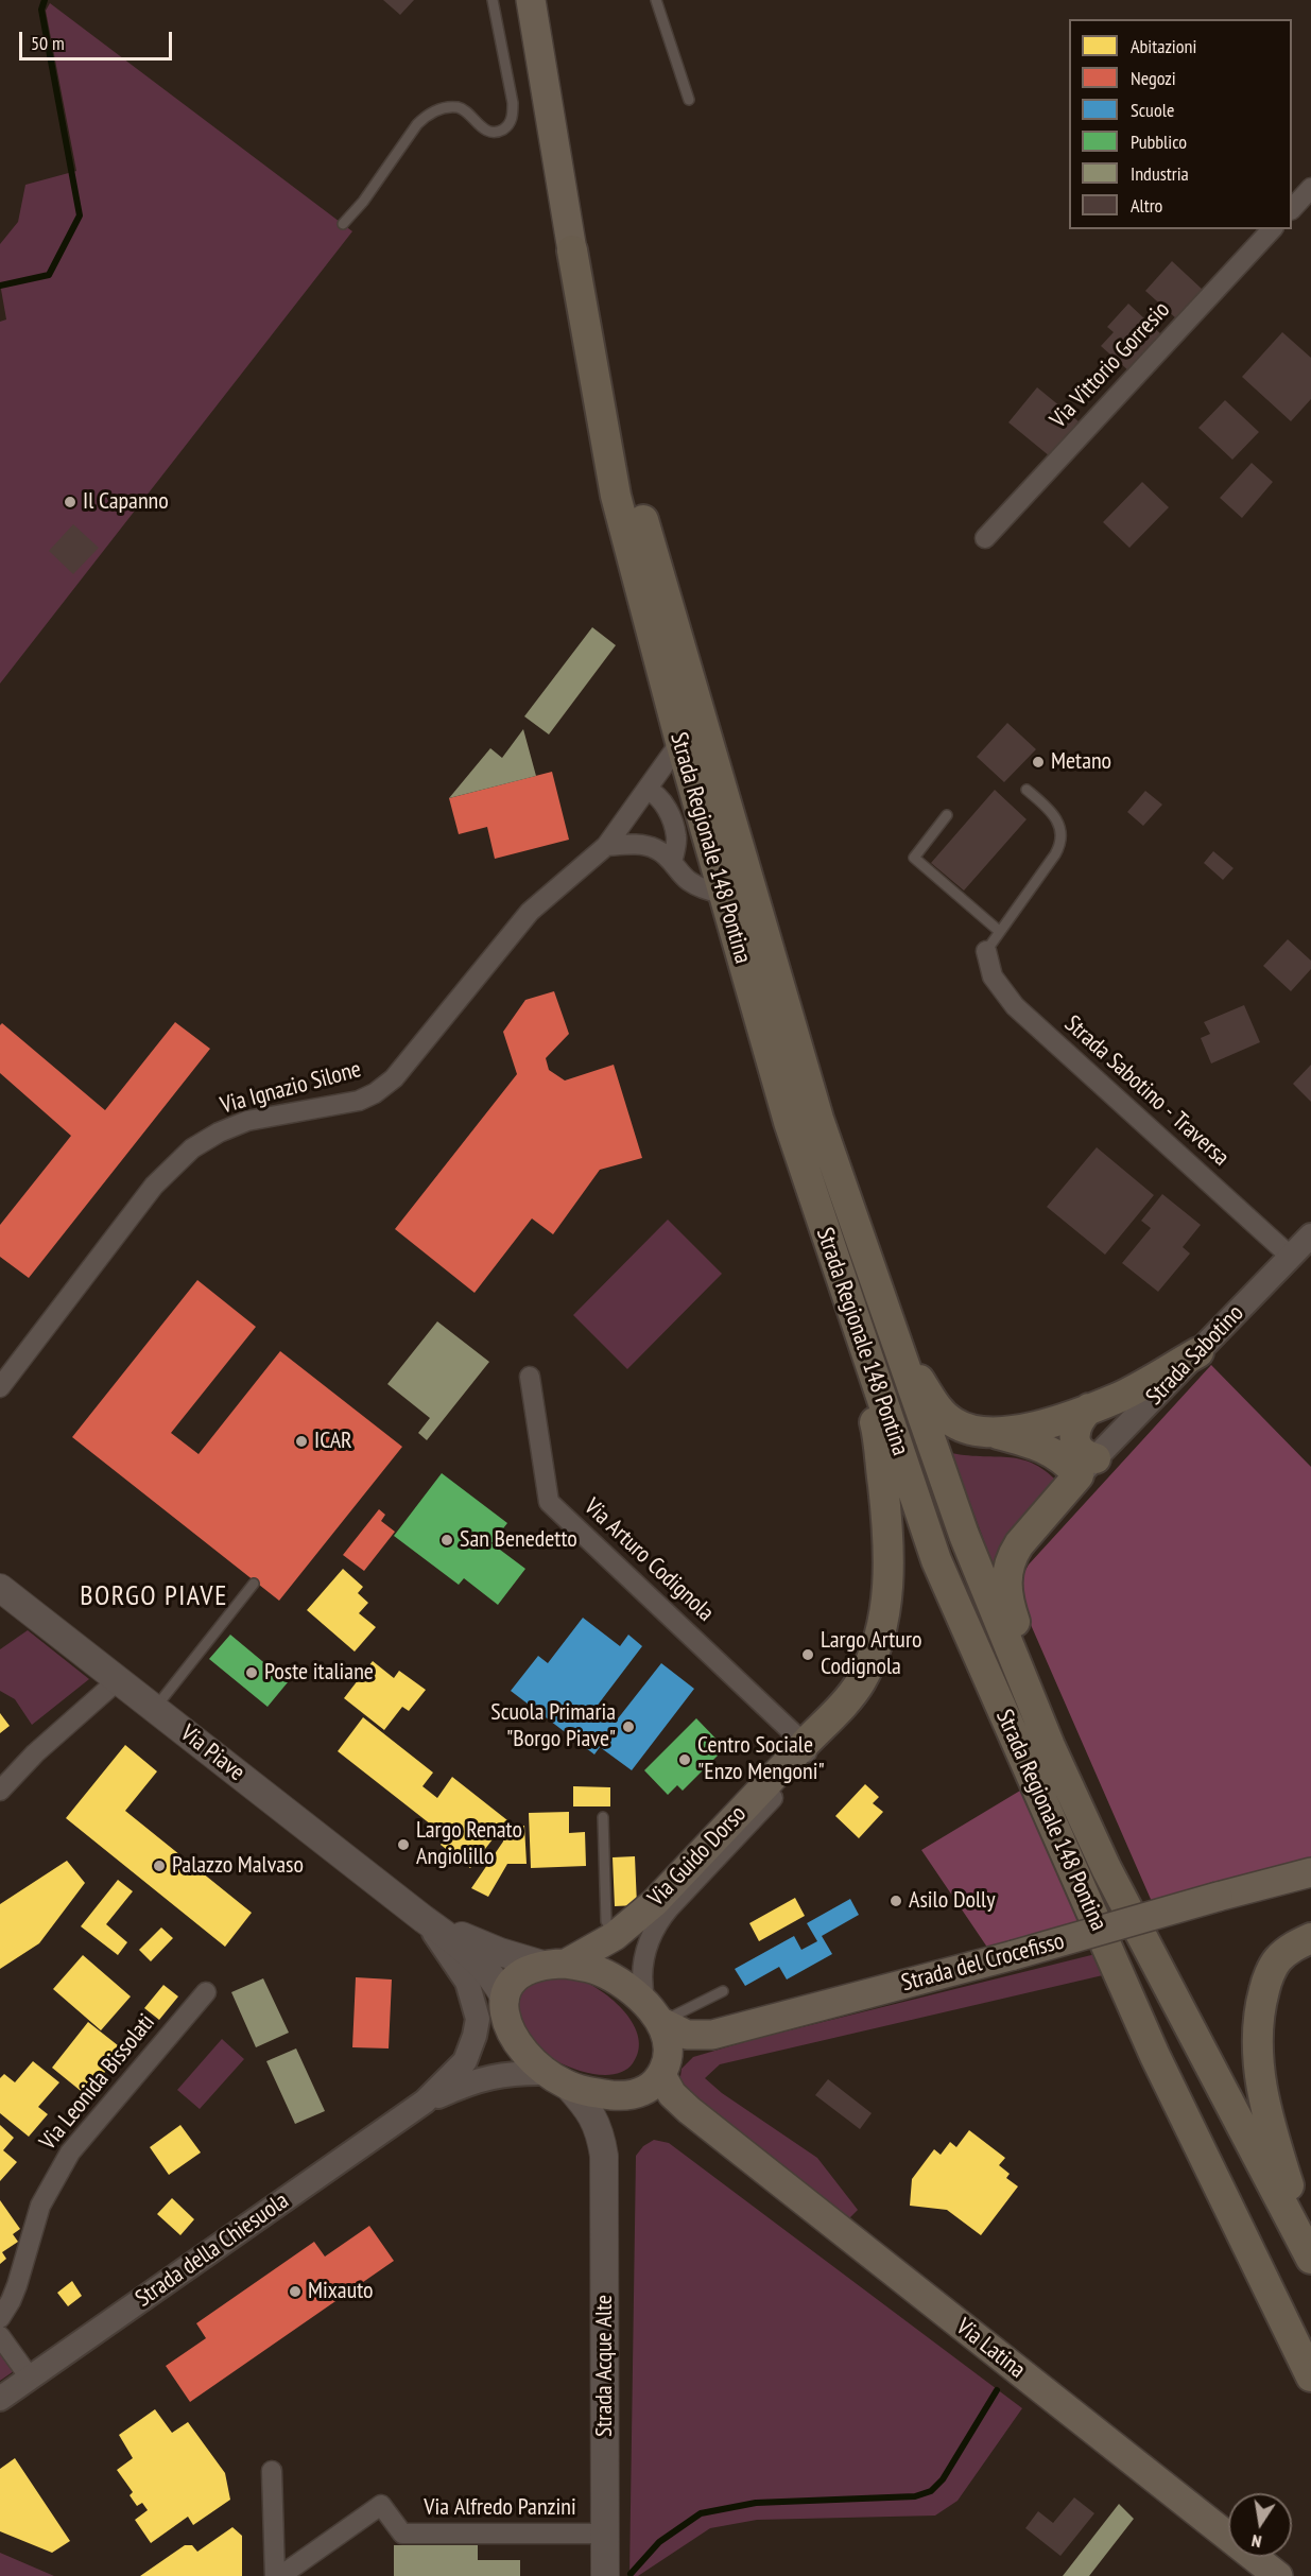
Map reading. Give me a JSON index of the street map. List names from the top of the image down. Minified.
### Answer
{"streets":{"highway":["Strada Regionale 148 Pontina"],"main road":["Via Piave","Via Guido Dorso","Strada del Crocefisso","Via Latina","Strada Acque Alte"],"street":["Via Vittorio Gorresio","Via Ignazio Silone","Strada Sabotino - Traversa","Strada Sabotino","Via Arturo Codignola","Via Leonida Bissolati","Strada della Chiesuola","Via Alfredo Panzini"]},"crossings":[["Strada Regionale 148 Pontina","Via Ignazio Silone"],["Strada Sabotino - Traversa","Strada Sabotino"],["Via Arturo Codignola","Via Guido Dorso"],["Via Piave","Via Guido Dorso"],["Via Piave","Strada del Crocefisso"],["Via Piave","Strada della Chiesuola"],["Via Piave","Via Latina"],["Via Piave","Strada Acque Alte"],["Via Guido Dorso","Strada del Crocefisso"],["Via Guido Dorso","Strada della Chiesuola"],["Via Guido Dorso","Via Latina"],["Via Guido Dorso","Strada Acque Alte"],["Strada del Crocefisso","Strada della Chiesuola"],["Strada del Crocefisso","Via Latina"],["Strada del Crocefisso","Strada Acque Alte"],["Strada della Chiesuola","Via Latina"],["Strada della Chiesuola","Strada Acque Alte"],["Via Latina","Strada Acque Alte"],["Strada Acque Alte","Via Alfredo Panzini"]],"districts":["BORGO PIAVE"],"places":["Il Capanno","Metano","ICAR","San Benedetto","Largo Arturo Codignola","Poste italiane","Scuola Primaria \"Borgo Piave\"","Centro Sociale \"Enzo Mengoni\"","Largo Renato Angiolillo","Palazzo Malvaso","Asilo Dolly","Mixauto"],"legend":["Abitazioni","Negozi","Scuole","Pubblico","Industria","Altro"],"scale_bar":"50 m","north":"bottom"}
